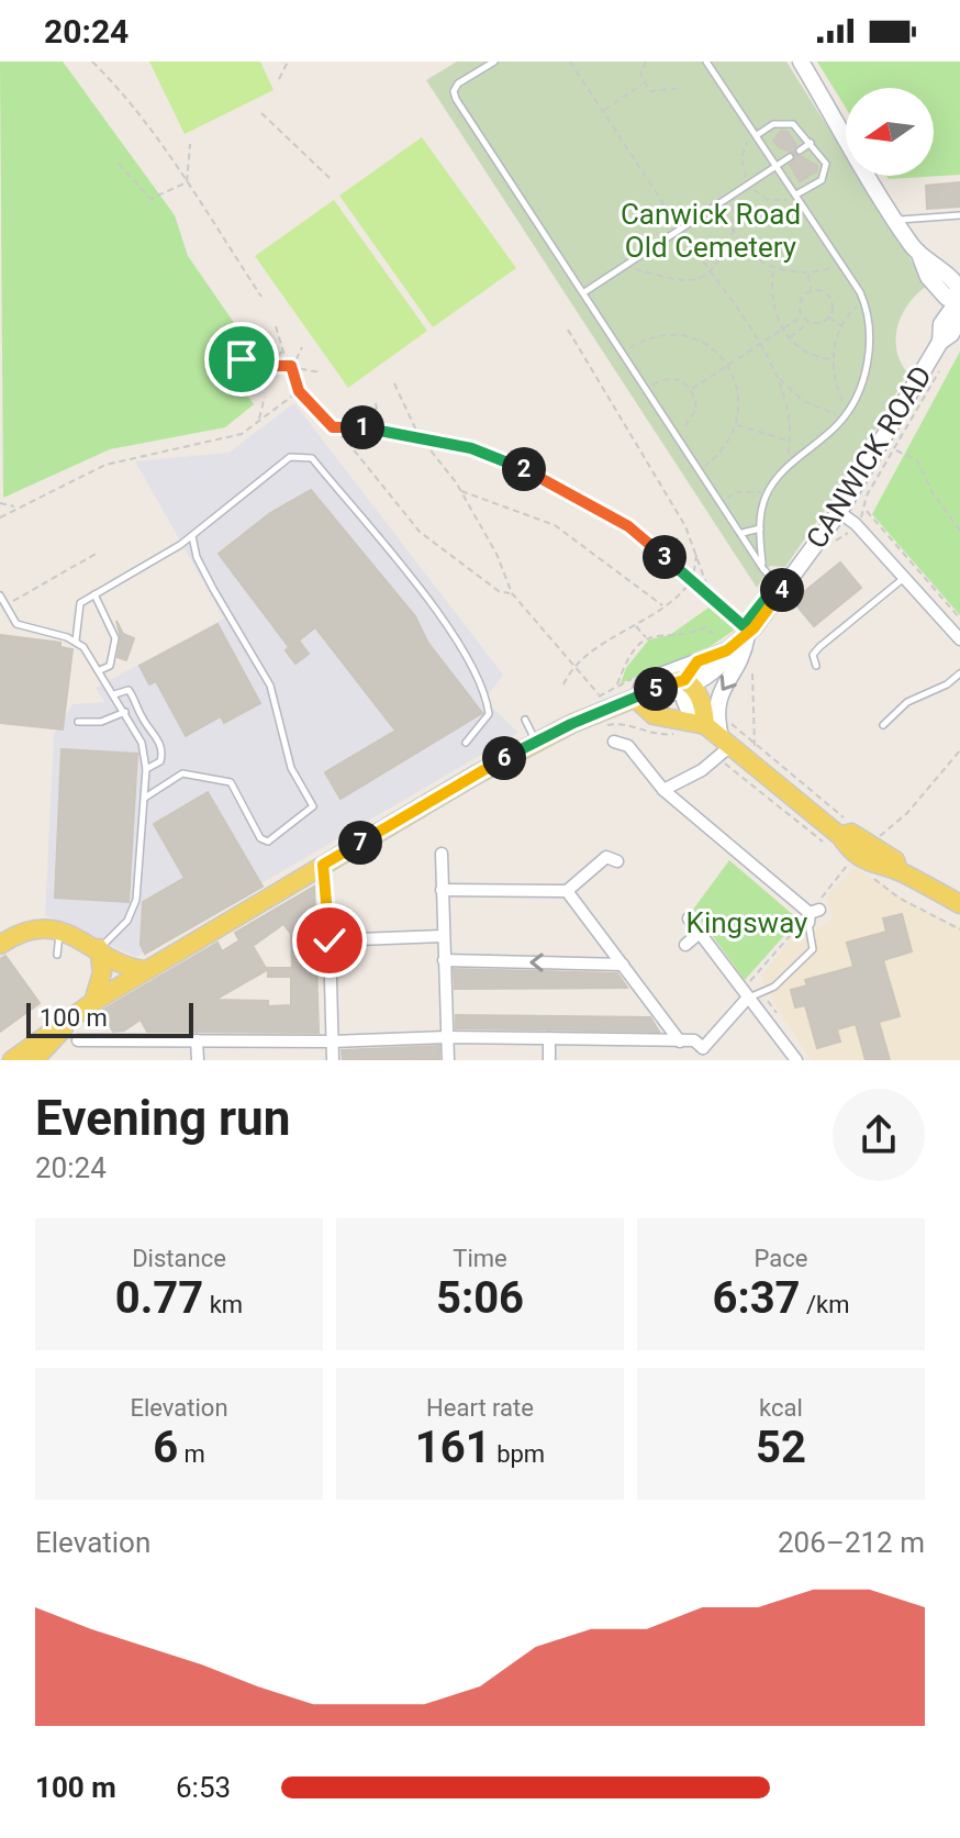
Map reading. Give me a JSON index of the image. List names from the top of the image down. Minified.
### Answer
{"streets":{"main road":["CANWICK ROAD"]},"parks":["Canwick Road Old Cemetery","Kingsway"],"scale_bar":"100 m","north":"left","page":{"status":"20:24","pins":["1","2","3","4","5","6","7"],"scale":"100 m","heading":["Evening run","20:24"],"stats":[["Distance","0.77 km"],["Time","5:06"],["Pace","6:37 /km"],["Elevation","6 m"],["Heart rate","161 bpm"],["kcal","52"]],"chart":["Elevation","206–212 m"],"list":[{"name":"100 m","note":"6:53"}]}}
